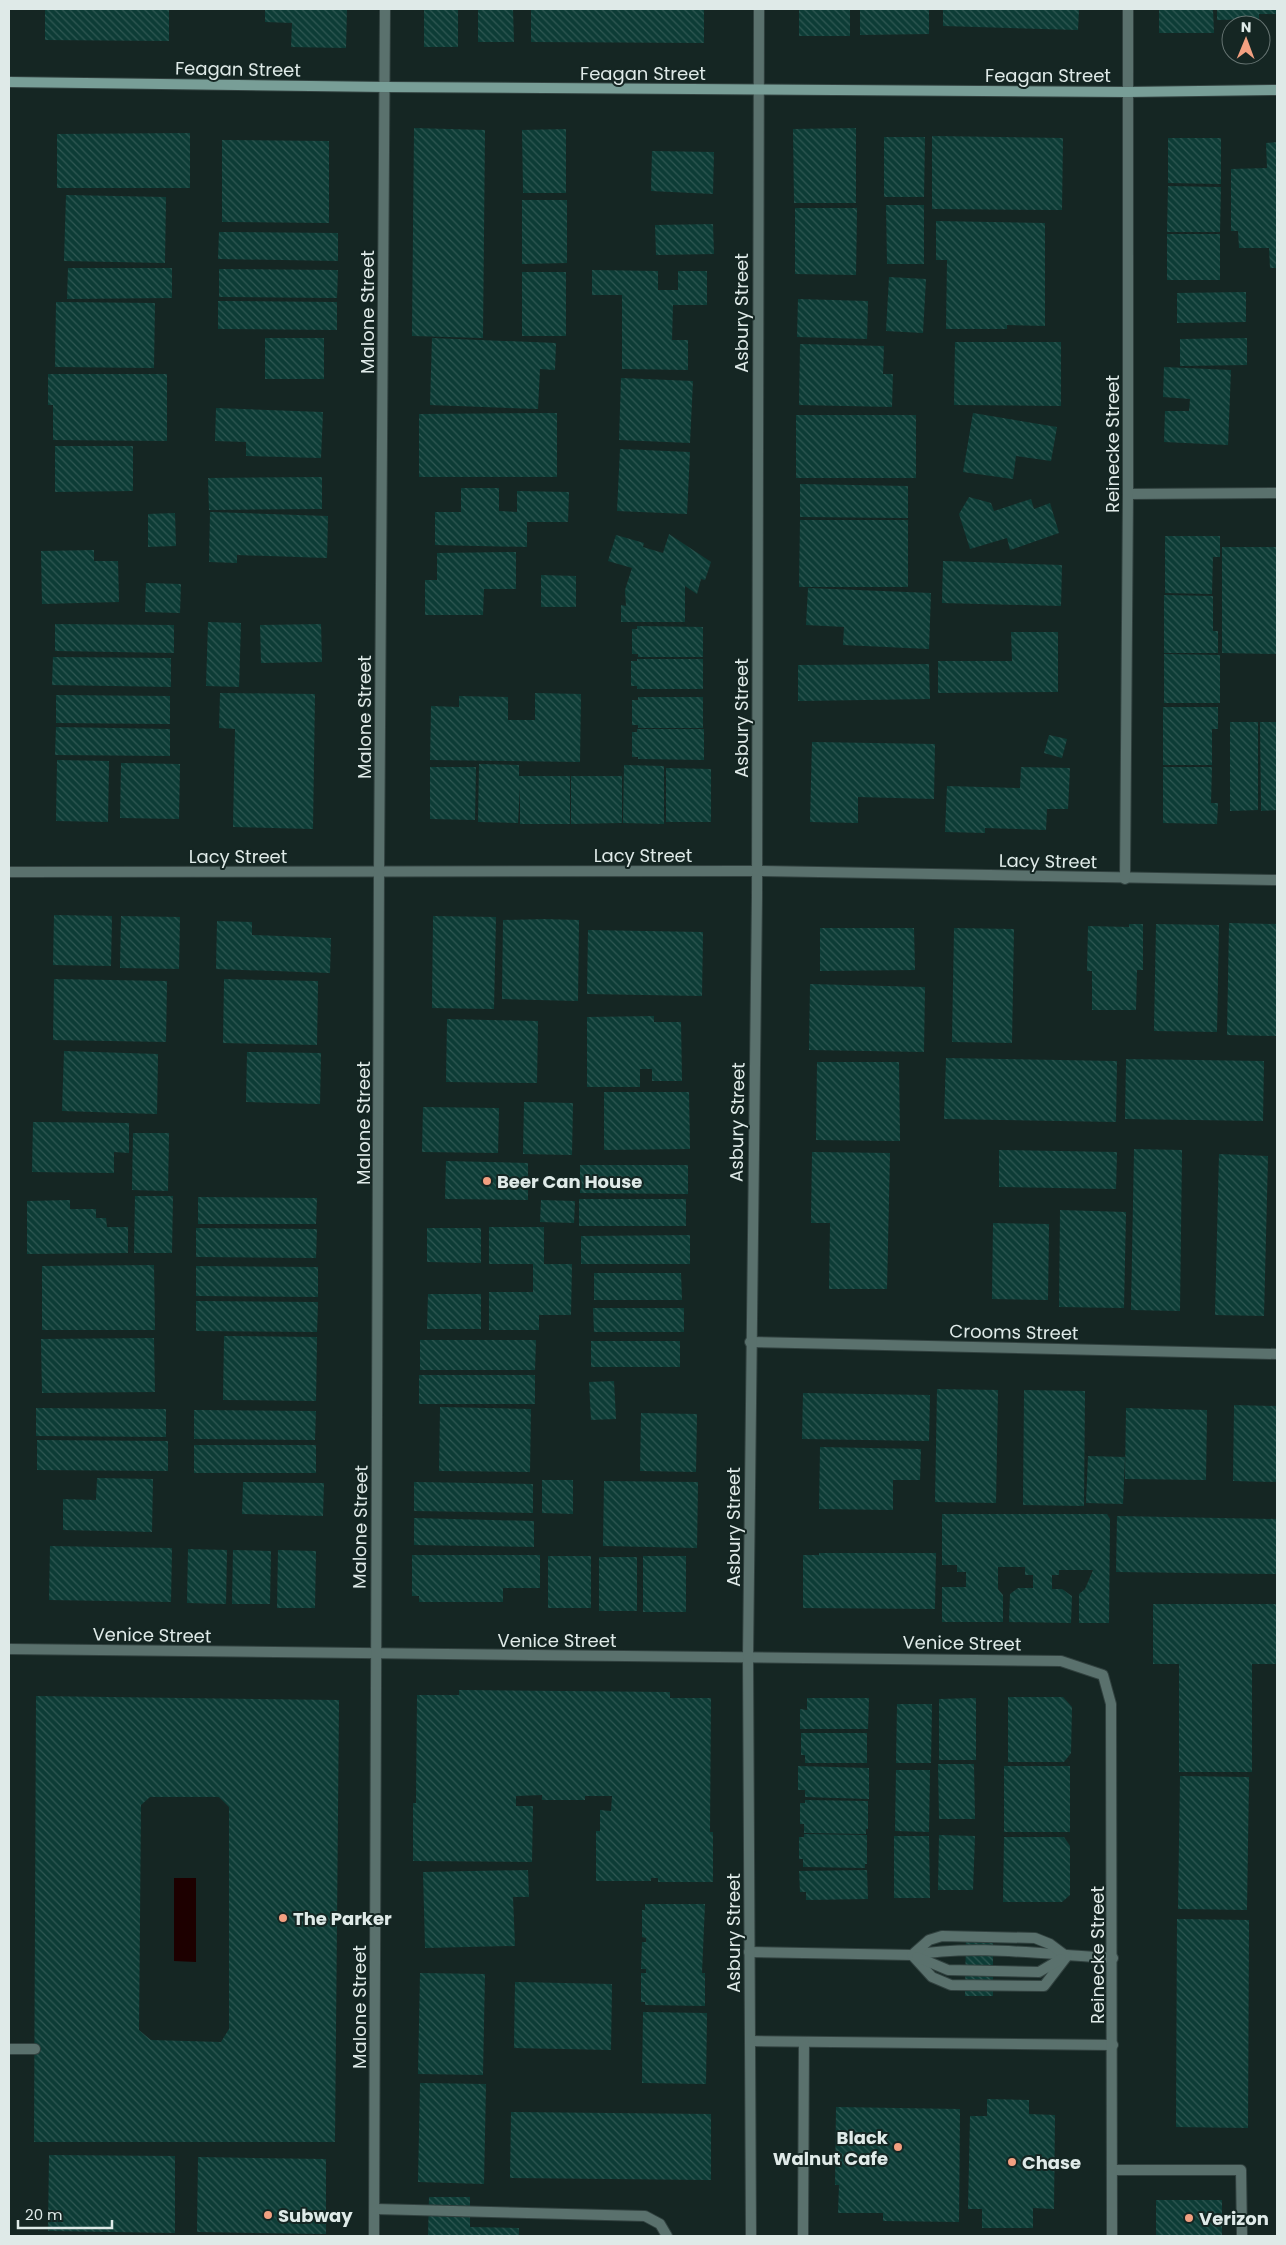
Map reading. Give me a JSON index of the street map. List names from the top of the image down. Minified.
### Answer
{"streets":{"street":["Feagan Street","Malone Street","Asbury Street","Reinecke Street","Lacy Street","Crooms Street","Venice Street"]},"crossings":[["Feagan Street","Malone Street"],["Feagan Street","Asbury Street"],["Feagan Street","Reinecke Street"],["Malone Street","Lacy Street"],["Malone Street","Venice Street"],["Asbury Street","Lacy Street"],["Asbury Street","Crooms Street"],["Asbury Street","Venice Street"],["Reinecke Street","Lacy Street"],["Reinecke Street","Venice Street"]],"places":["Beer Can House","The Parker","Black Walnut Cafe","Chase","Subway","Verizon"],"scale_bar":"20 m","north":"top"}
